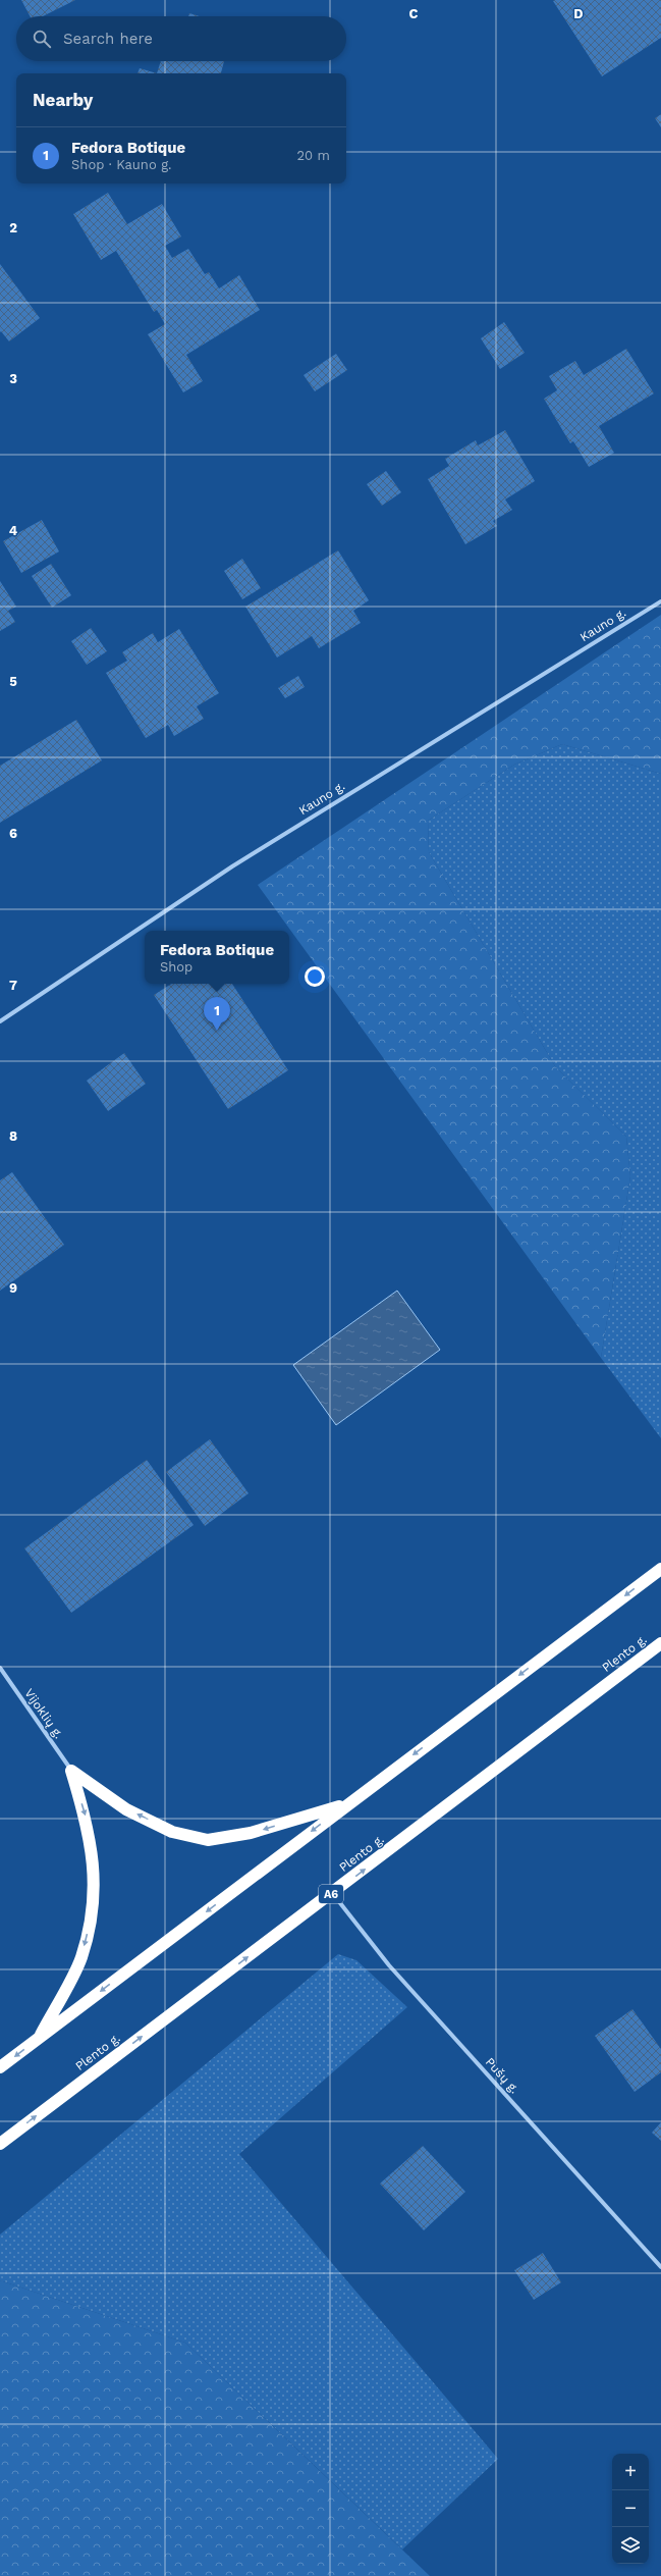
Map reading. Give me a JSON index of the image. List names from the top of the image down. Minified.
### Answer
{"streets":{"highway":["Plento g.","A6"],"street":["Kauno g.","Vijoklių g.","Pušų g."]},"crossings":[["Plento g.","Pušų g."]],"page":{"search":"Search here","heading":"Nearby","list":[{"mark":"1","name":"Fedora Botique","note":"Shop · Kauno g.","value":"20 m"}],"popup":["Fedora Botique","Shop"],"pins":"1","map_buttons":["+","−"]},"grid":{"columns":["C","D"],"rows":["2","3","4","5","6","7","8","9"]}}
